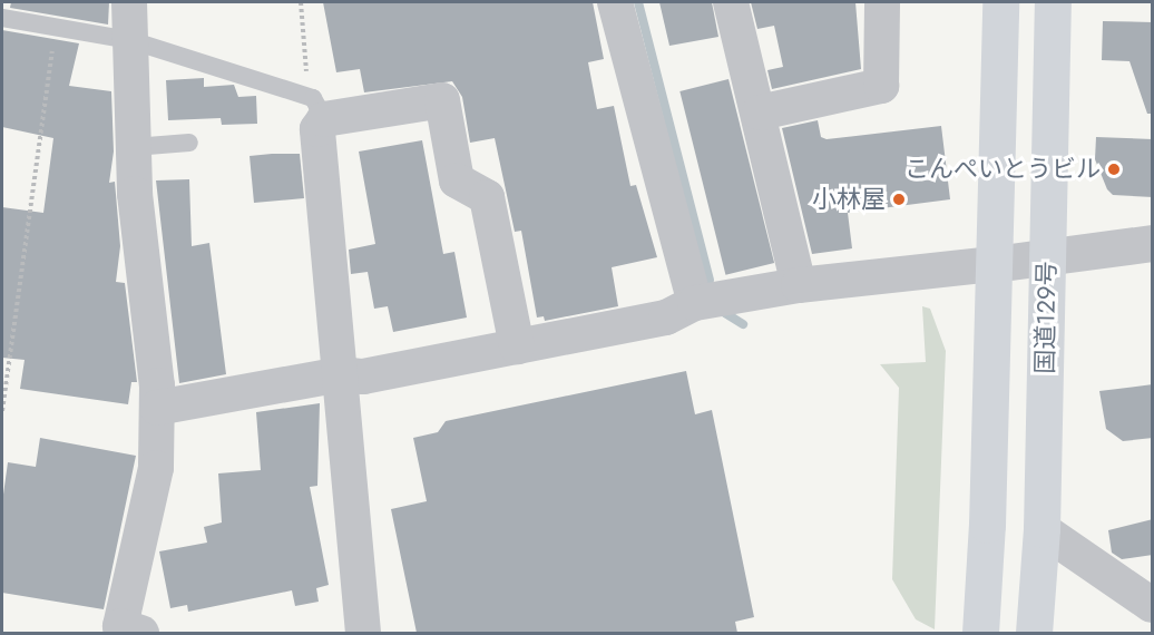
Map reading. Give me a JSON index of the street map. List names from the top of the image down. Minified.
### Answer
{"streets":{"highway":["国道129号"]},"places":["こんぺいとうビル","小林屋"]}
